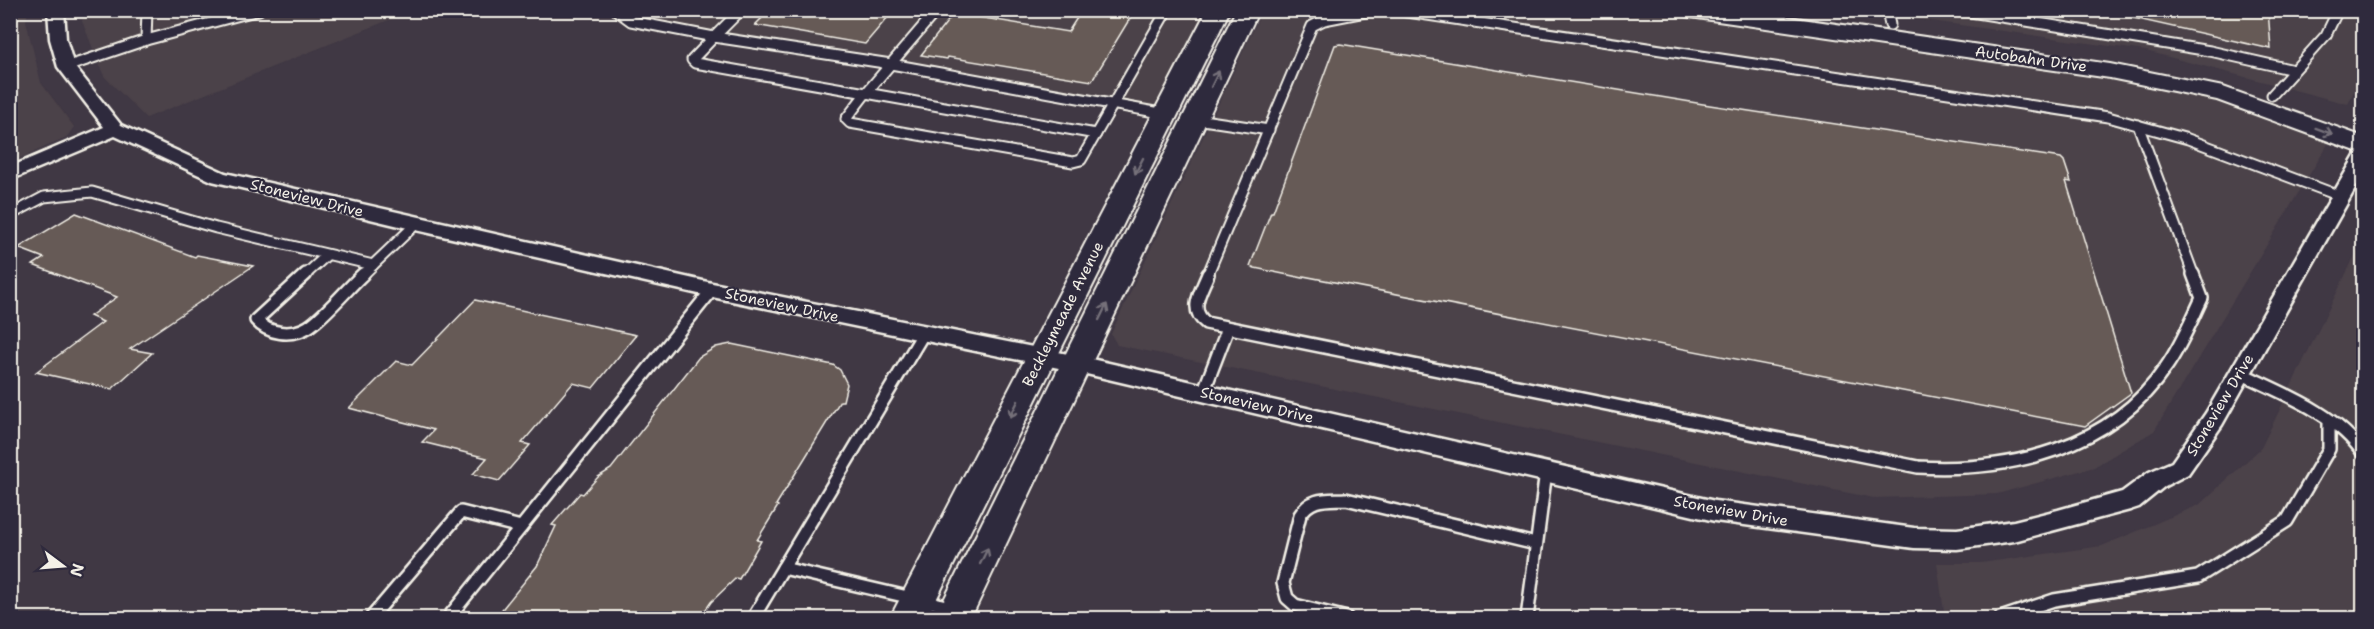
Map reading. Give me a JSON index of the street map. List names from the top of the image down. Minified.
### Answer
{"streets":{"street":["Autobahn Drive","Stoneview Drive","Beckleymeade Avenue"]},"crossings":[["Stoneview Drive","Beckleymeade Avenue"]],"north":"right"}
